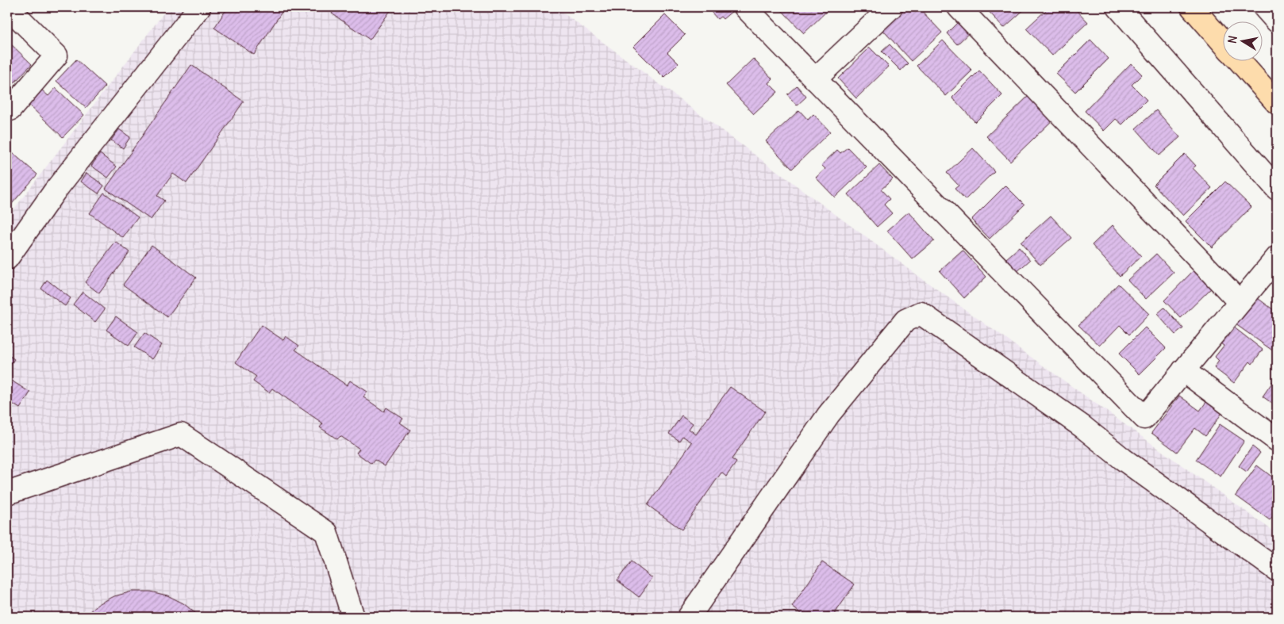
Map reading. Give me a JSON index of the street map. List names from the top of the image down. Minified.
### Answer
{"north":"left"}
